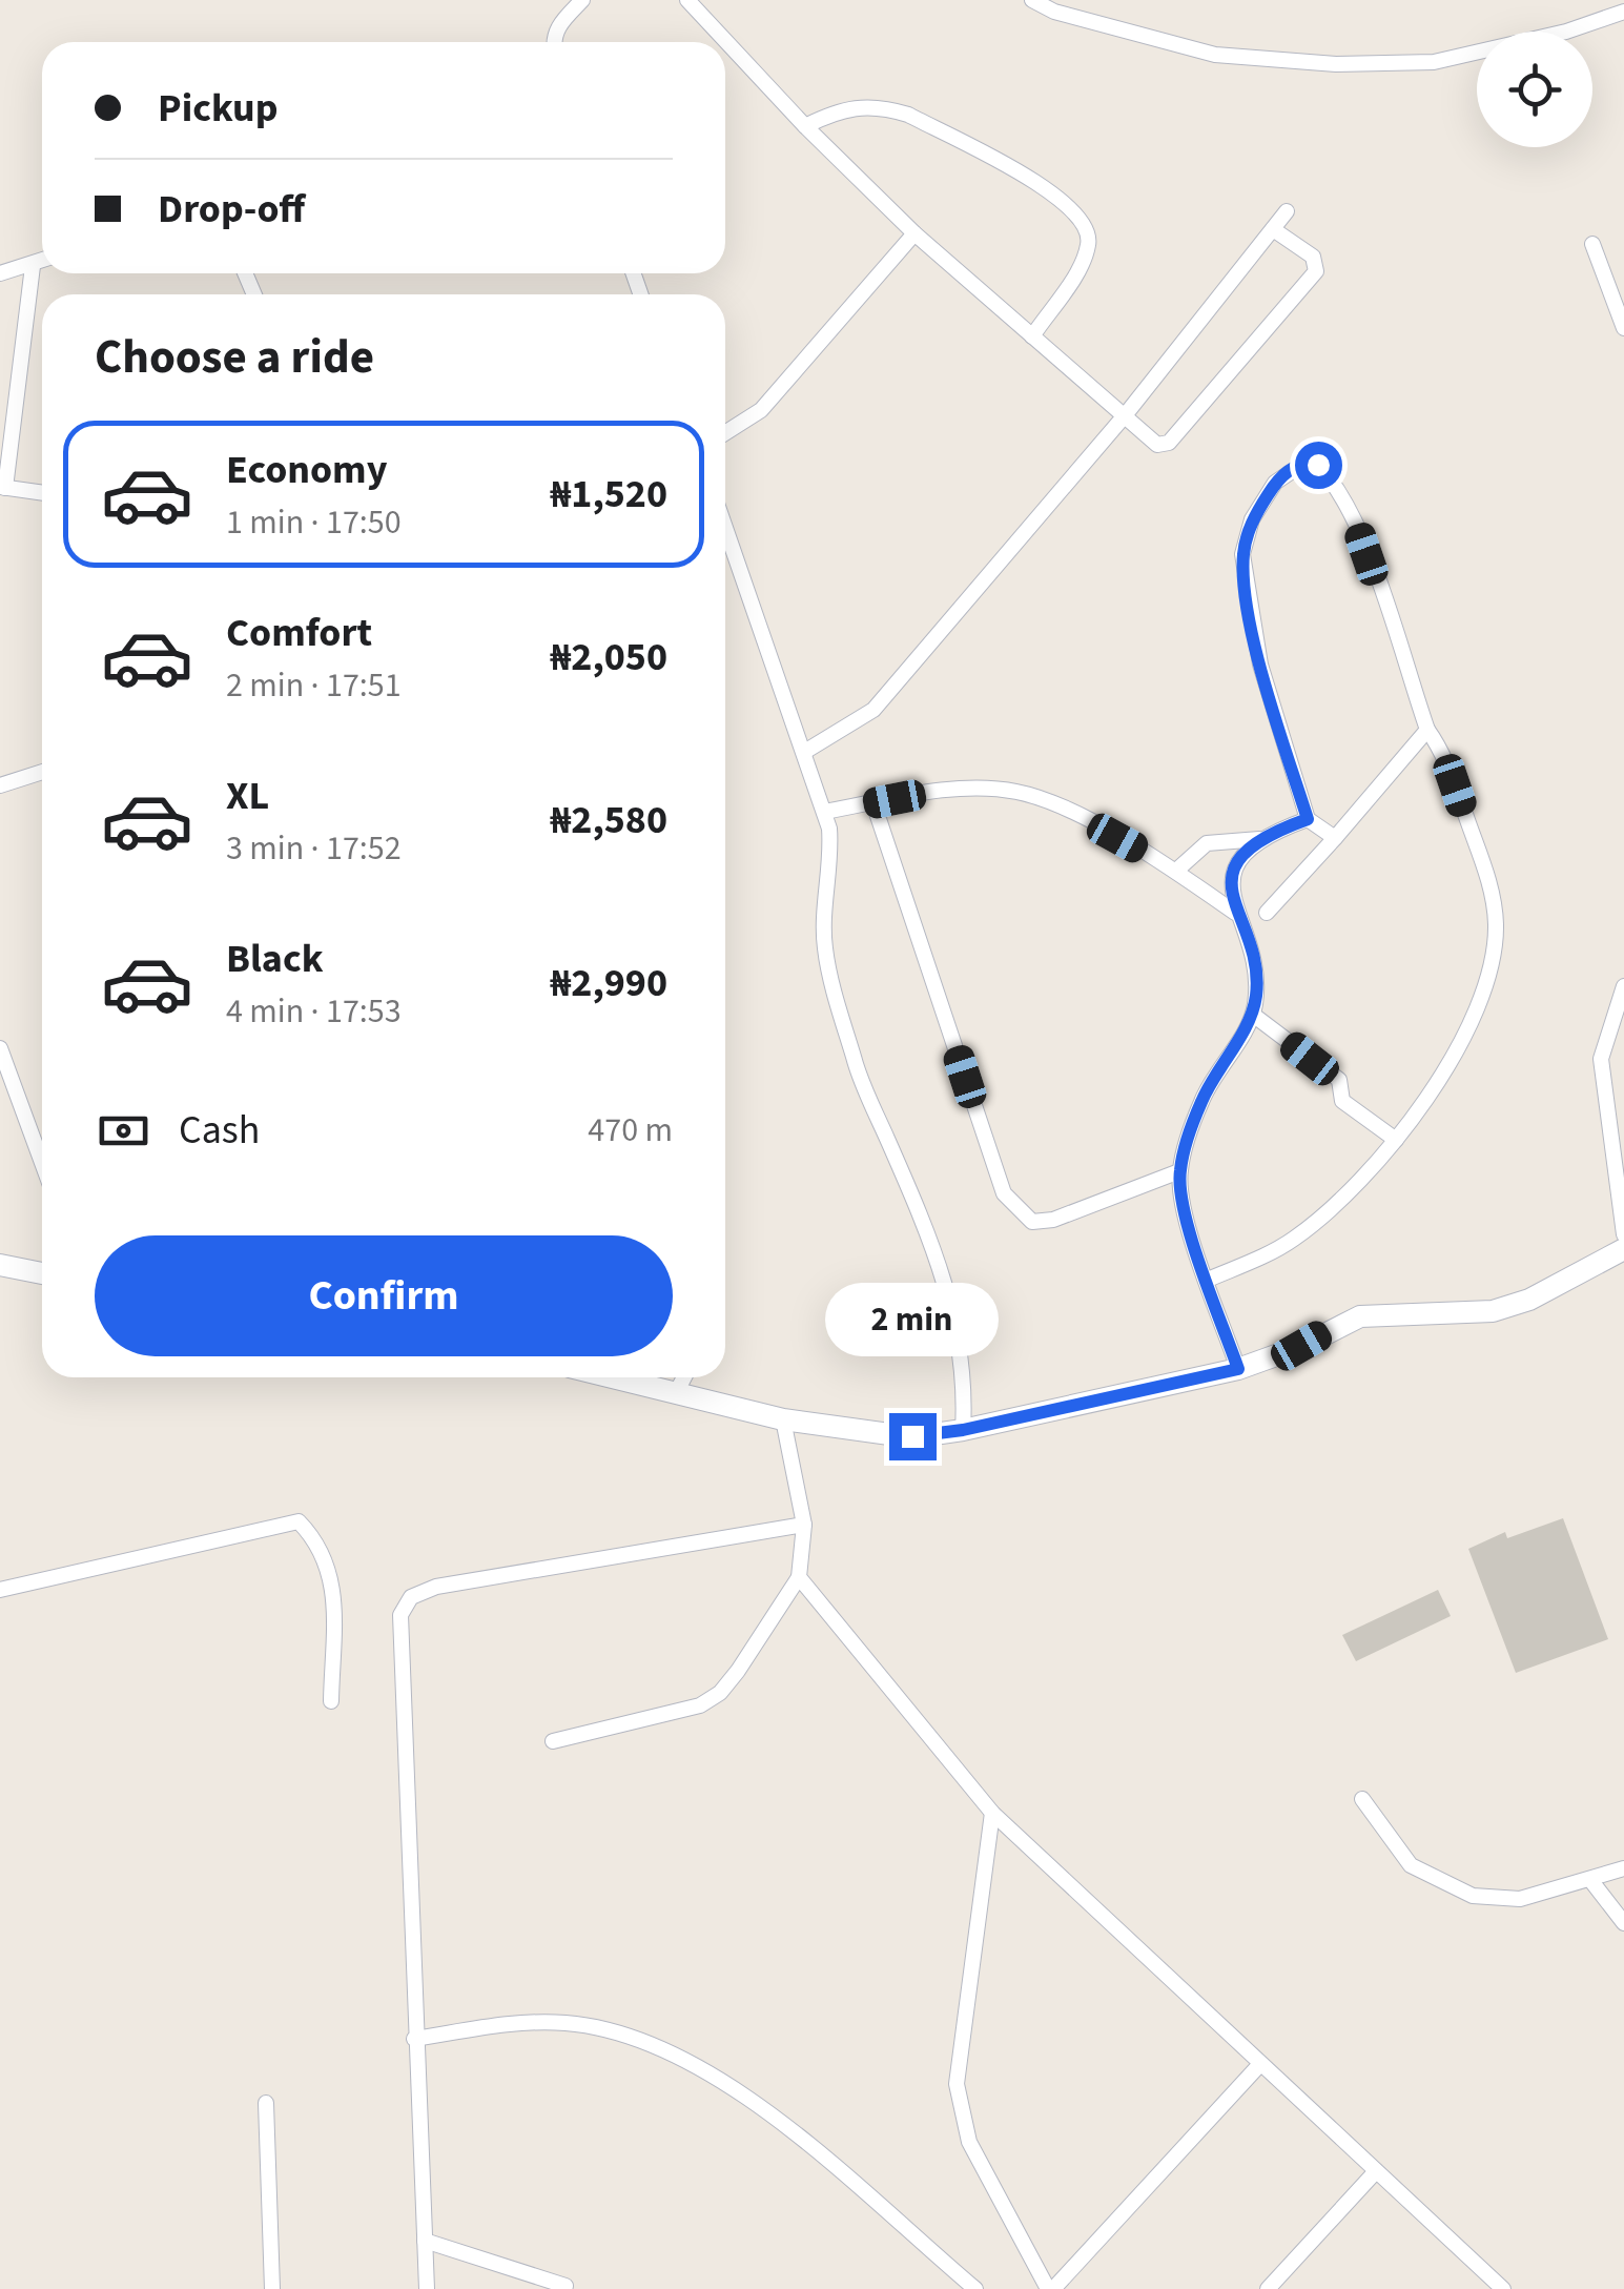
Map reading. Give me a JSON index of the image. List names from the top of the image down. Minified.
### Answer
{"page":{"banner":["Pickup","Drop-off"],"heading":"Choose a ride","list":[{"name":"Economy","note":"1 min · 17:50","value":"₦1,520"},{"name":"Comfort","note":"2 min · 17:51","value":"₦2,050"},{"name":"XL","note":"3 min · 17:52","value":"₦2,580"},{"name":"Black","note":"4 min · 17:53","value":"₦2,990"}],"pay":["Cash","470 m"],"buttons":"Confirm","bubble":"2 min"}}
